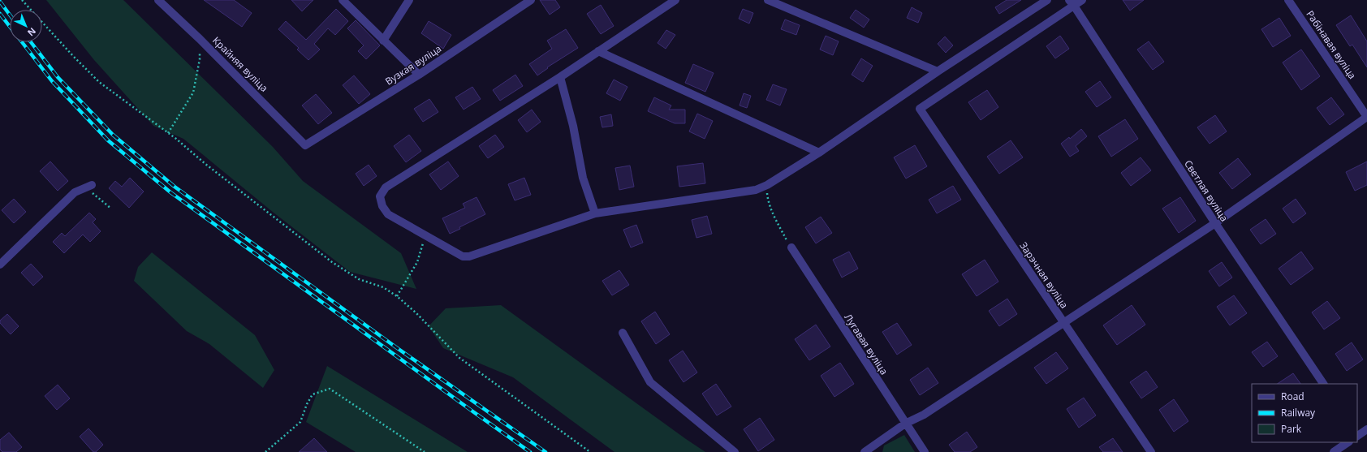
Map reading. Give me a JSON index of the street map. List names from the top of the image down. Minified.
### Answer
{"streets":{"street":["Рабінавая вуліца","Крайняя вуліца","Вузкая вуліца","Светлая вуліца","Зарэчная вуліца","Лугавая вуліца"]},"crossings":[["Крайняя вуліца","Вузкая вуліца"],["Светлая вуліца","Зарэчная вуліца"]],"legend":["Road","Railway","Park"],"north":"bottom right"}
